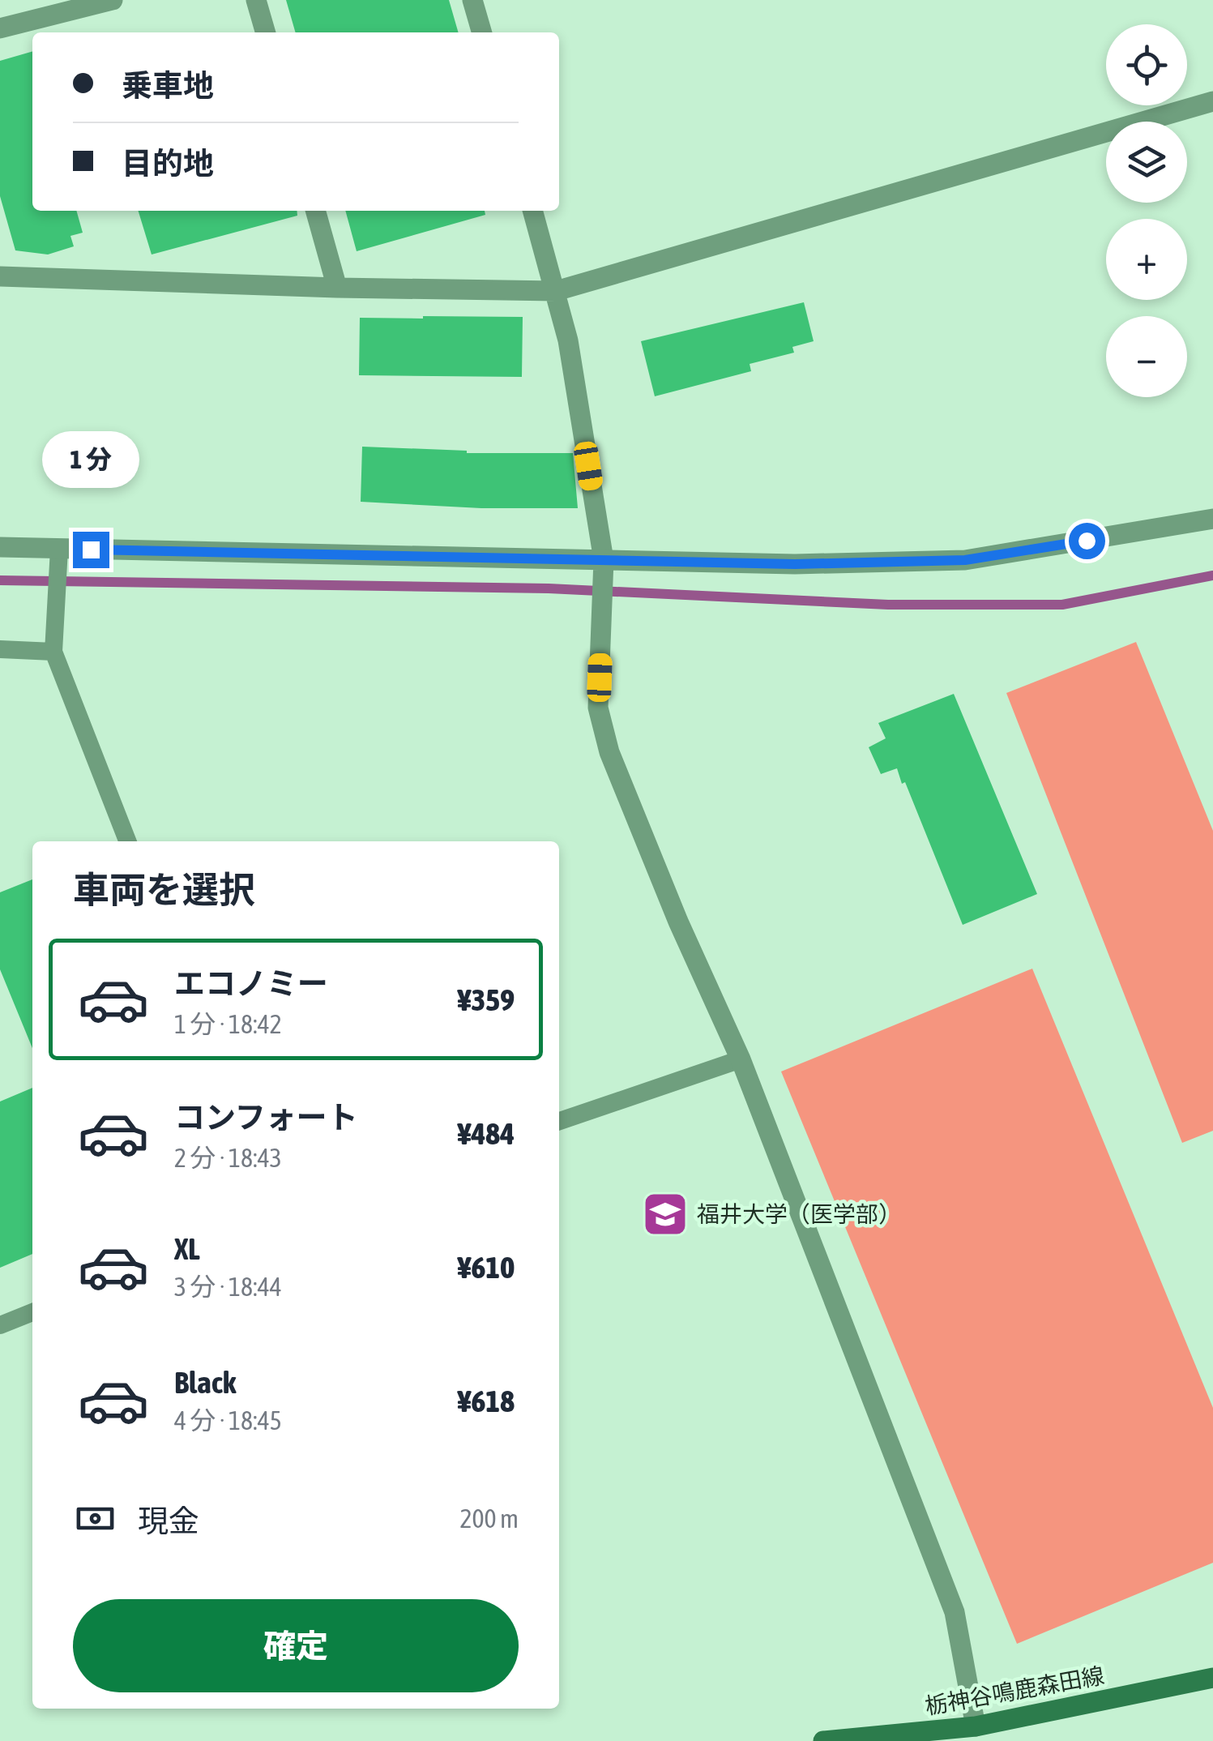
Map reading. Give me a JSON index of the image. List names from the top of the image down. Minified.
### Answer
{"streets":{"main road":["栃神谷鳴鹿森田線"]},"places":{"school or university":["福井大学（医学部）"]},"page":{"map_buttons":["+","−"],"banner":["乗車地","目的地"],"bubble":"1 分","heading":"車両を選択","list":[{"name":"エコノミー","note":"1 分 · 18:42","value":"¥359"},{"name":"コンフォート","note":"2 分 · 18:43","value":"¥484"},{"name":"XL","note":"3 分 · 18:44","value":"¥610"},{"name":"Black","note":"4 分 · 18:45","value":"¥618"}],"pay":["現金","200 m"],"buttons":"確定"}}
